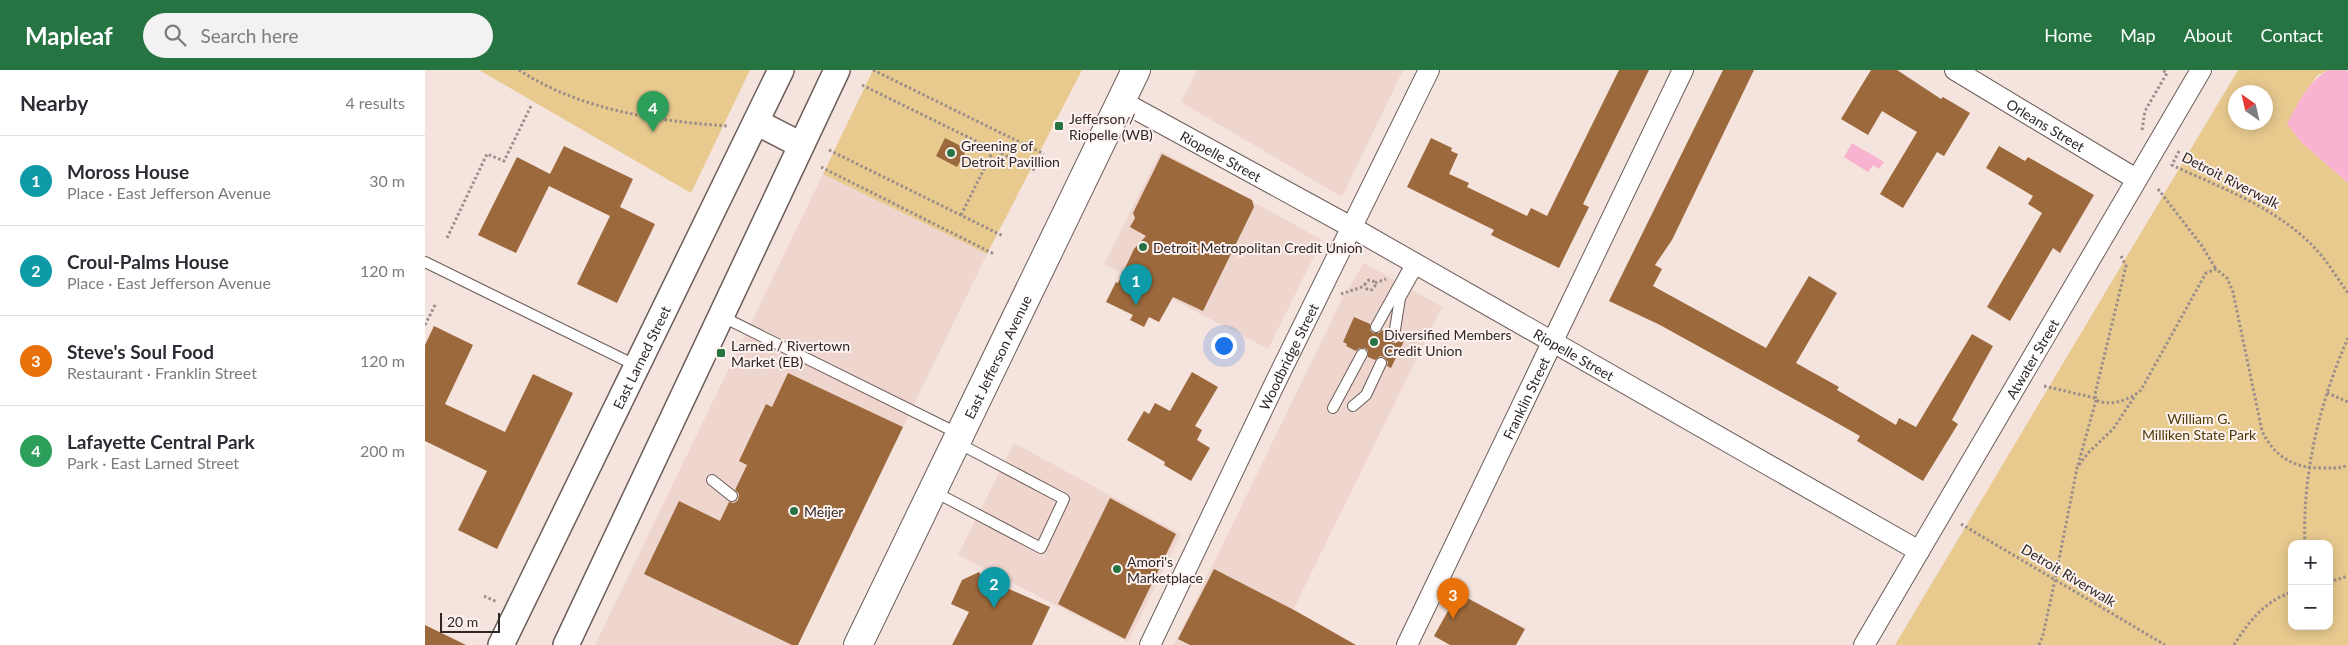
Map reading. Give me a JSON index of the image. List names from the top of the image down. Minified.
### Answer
{"streets":{"main road":["East Jefferson Avenue"],"street":["Orleans Street","Riopelle Street","East Larned Street","Woodbridge Street","Atwater Street","Franklin Street"],"path":["Detroit Riverwalk"]},"crossings":[["Orleans Street","Atwater Street"],["Riopelle Street","East Jefferson Avenue"],["Riopelle Street","Woodbridge Street"],["Riopelle Street","Atwater Street"],["Riopelle Street","Franklin Street"]],"parks":["William G. Milliken State Park"],"places":{"transit":["Jefferson / Riopelle (WB)","Larned / Rivertown Market (EB)"],"other":["Greening of Detroit Pavillion","Detroit Metropolitan Credit Union","Diversified Members Credit Union","Meijer","Amori's Marketplace"]},"scale_bar":"20 m","north":"top left","page":{"header":"Mapleaf","search":"Search here","nav":["Home","Map","About","Contact"],"heading":["Nearby","4 results"],"pins":["4","1","2","3"],"list":[{"mark":"1","name":"Moross House","note":"Place · East Jefferson Avenue","value":"30 m"},{"mark":"2","name":"Croul-Palms House","note":"Place · East Jefferson Avenue","value":"120 m"},{"mark":"3","name":"Steve's Soul Food","note":"Restaurant · Franklin Street","value":"120 m"},{"mark":"4","name":"Lafayette Central Park","note":"Park · East Larned Street","value":"200 m"}],"map_buttons":["+","−"],"scale":"20 m"}}
